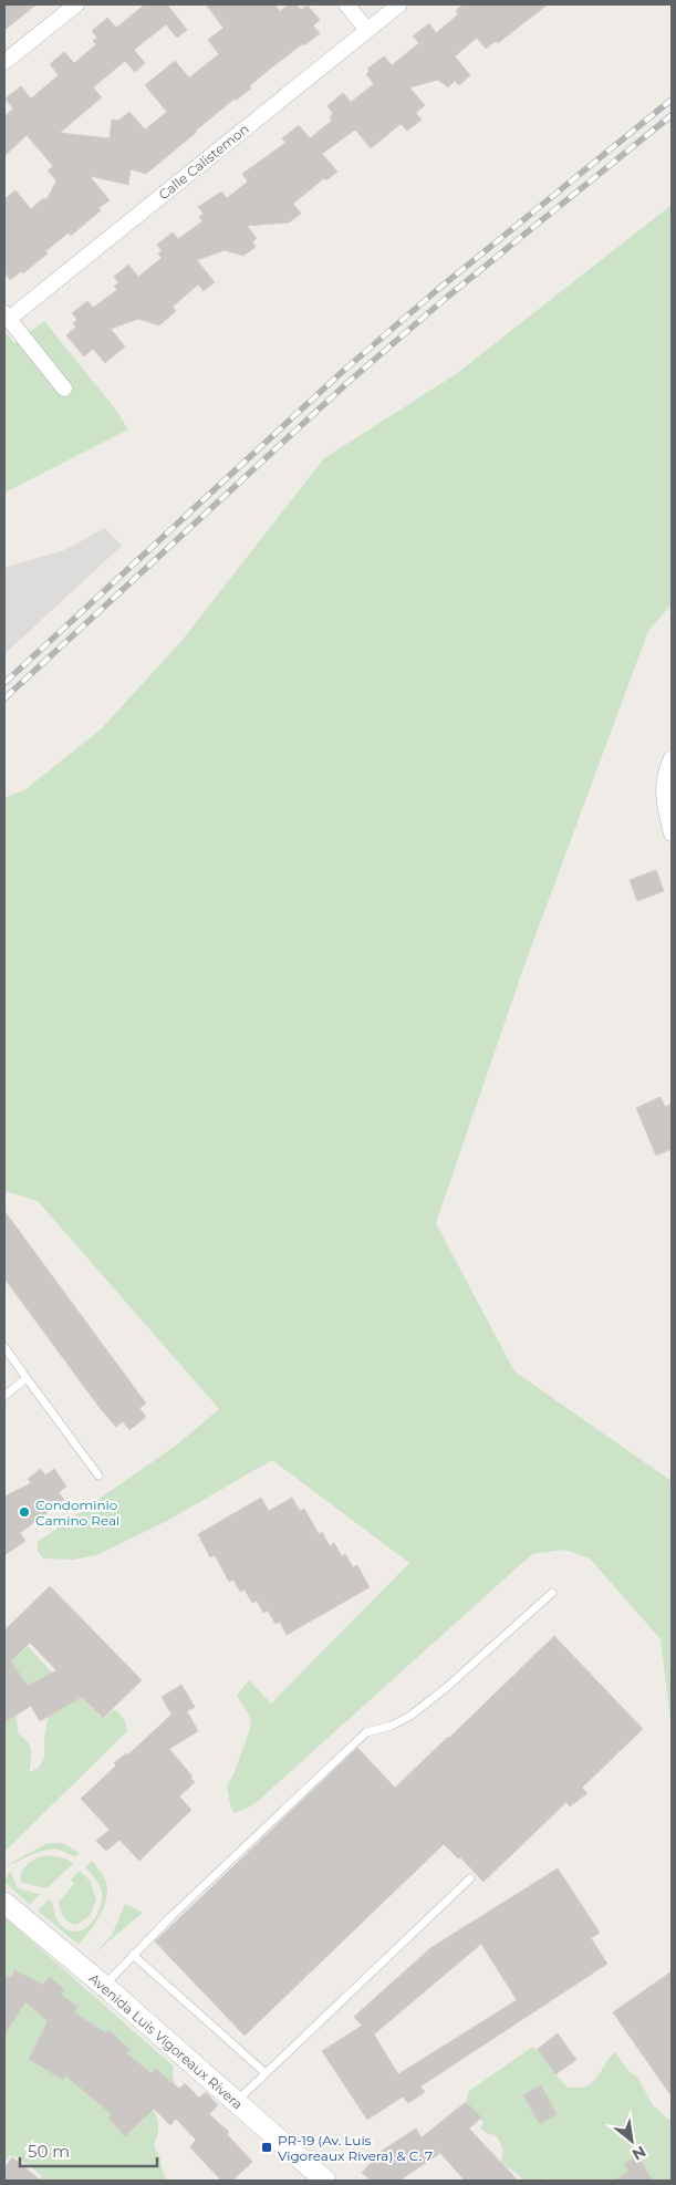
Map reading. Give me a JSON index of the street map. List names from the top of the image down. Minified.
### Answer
{"streets":{"main road":["Avenida Luis Vigoreaux Rivera"],"street":["Calle Calistemon"]},"places":{"other":["Condominio Camino Real"],"transit":["PR-19 (Av. Luis Vigoreaux Rivera) & C. 7"]},"scale_bar":"50 m","north":"bottom right"}
